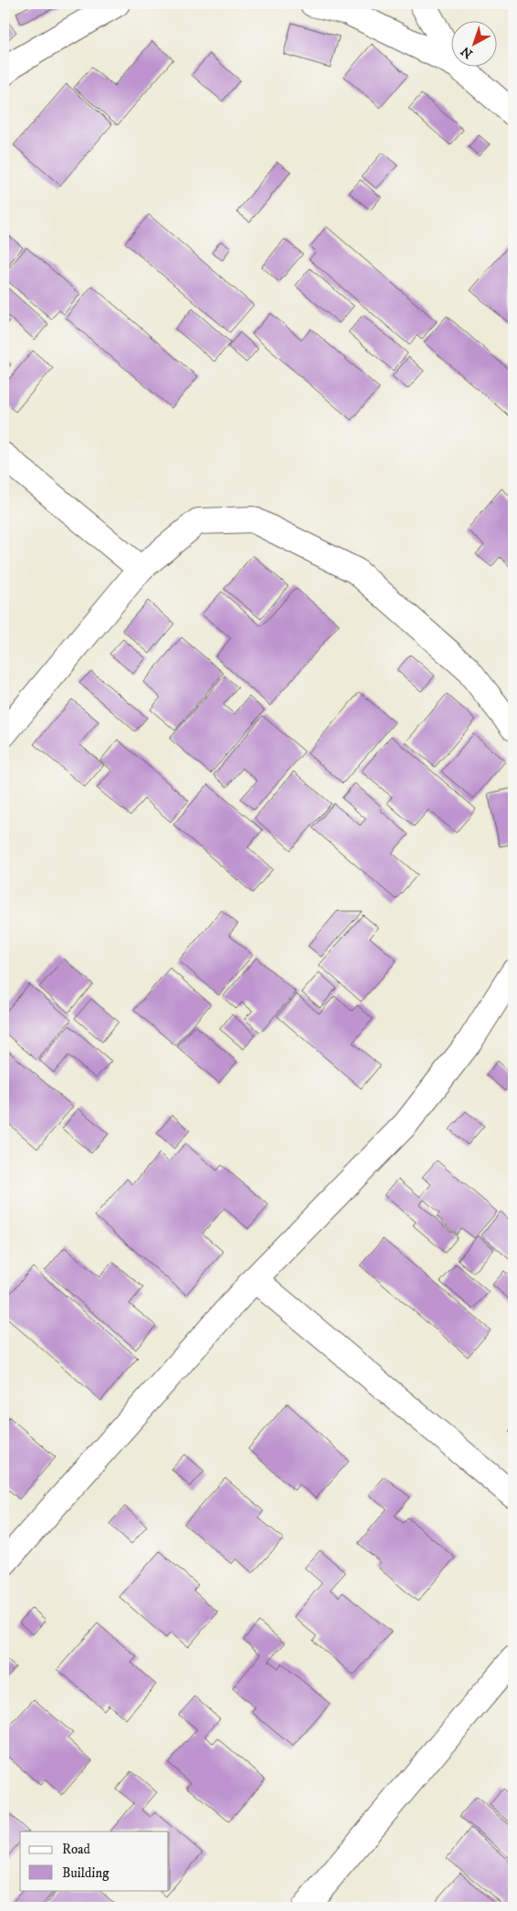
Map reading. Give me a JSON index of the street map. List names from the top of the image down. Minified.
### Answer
{"legend":["Road","Building"],"north":"bottom left"}
